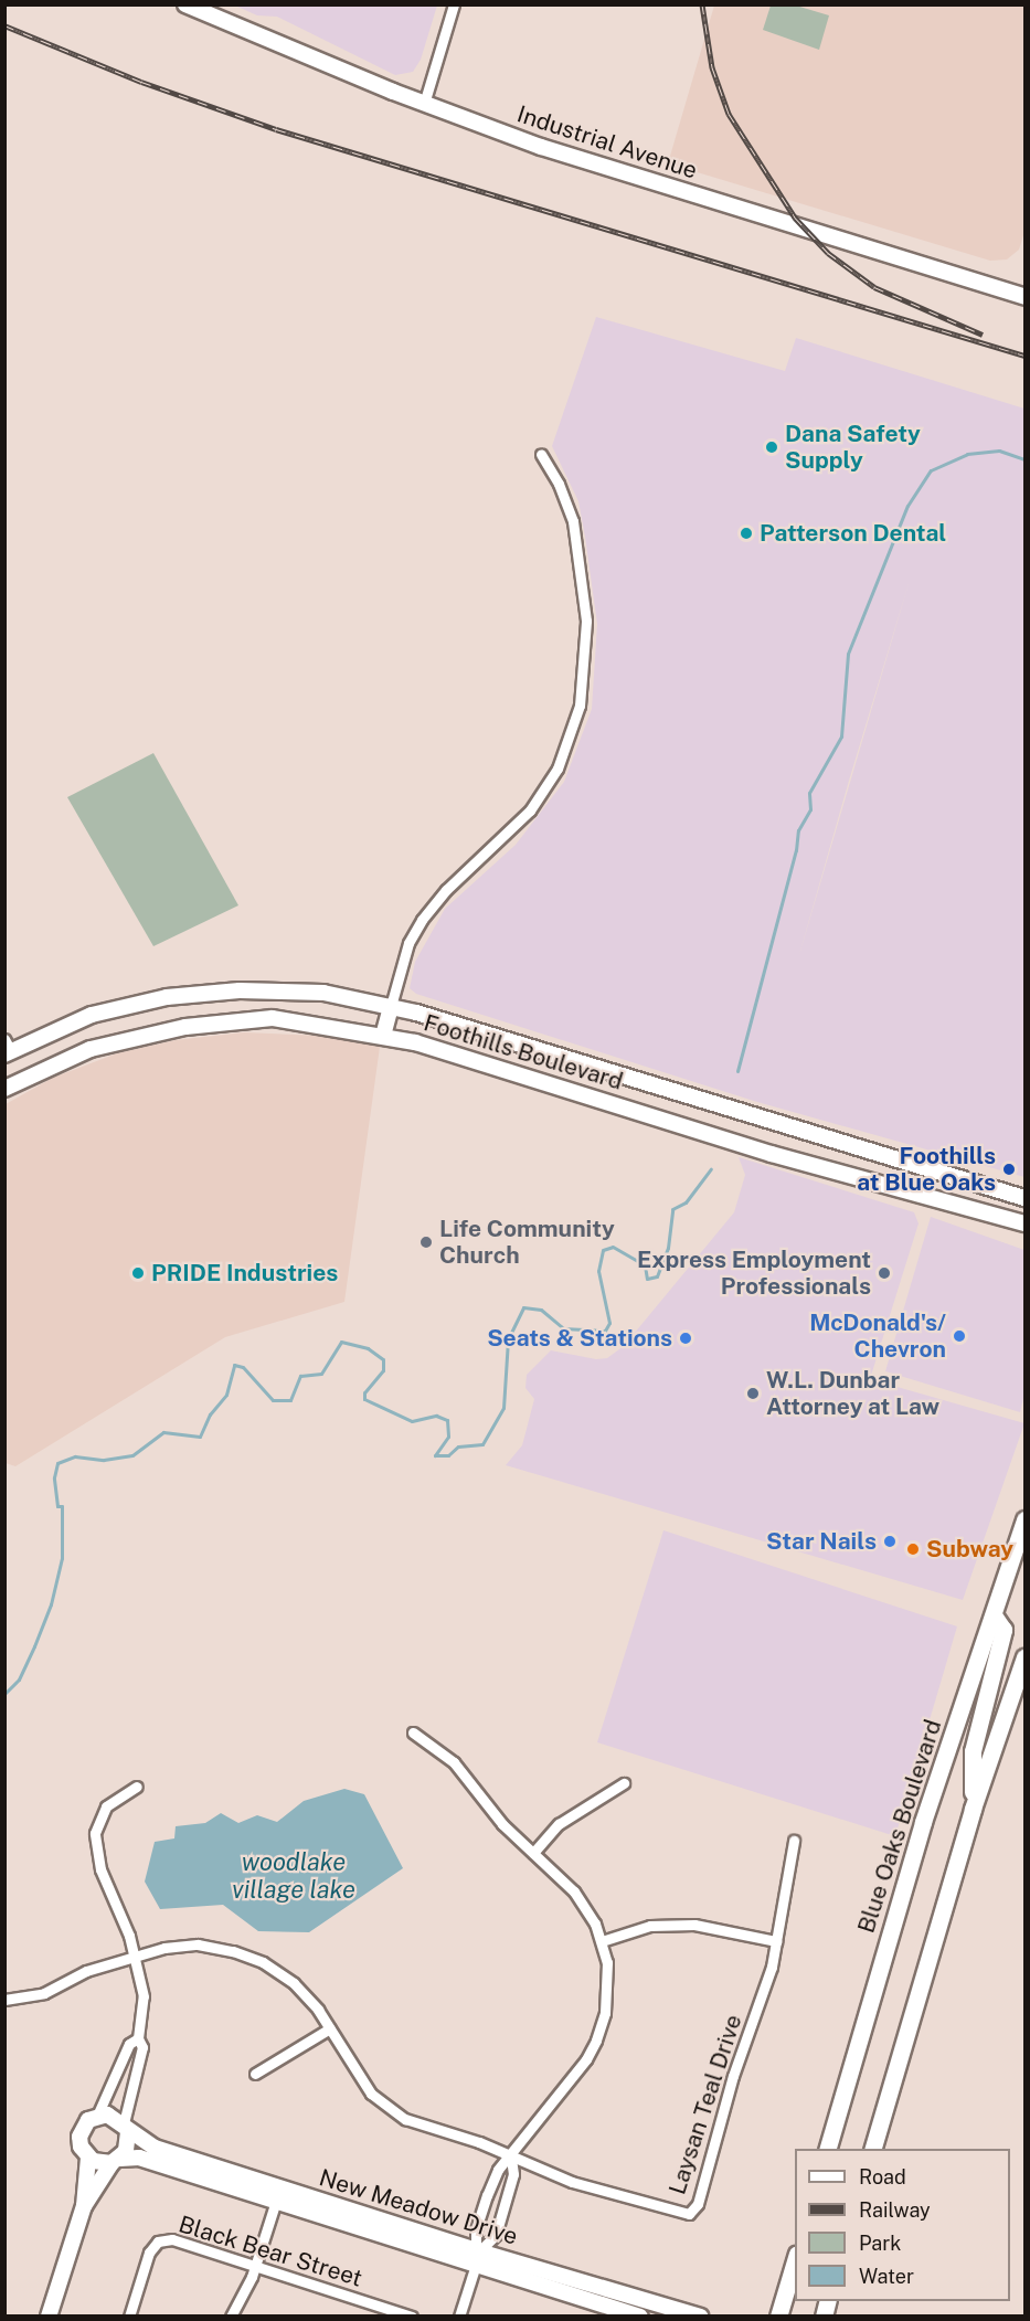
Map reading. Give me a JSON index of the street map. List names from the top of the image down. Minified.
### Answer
{"streets":{"main road":["Blue Oaks Boulevard"],"street":["Industrial Avenue","Foothills Boulevard","Laysan Teal Drive","New Meadow Drive","Black Bear Street"]},"water":["woodlake village lake"],"places":["Dana Safety Supply","Patterson Dental","Foothills at Blue Oaks","Life Community Church","PRIDE Industries","Express Employment Professionals","McDonald's/ Chevron","Seats & Stations","W.L. Dunbar Attorney at Law","Star Nails","Subway"],"legend":["Road","Railway","Park","Water"]}
